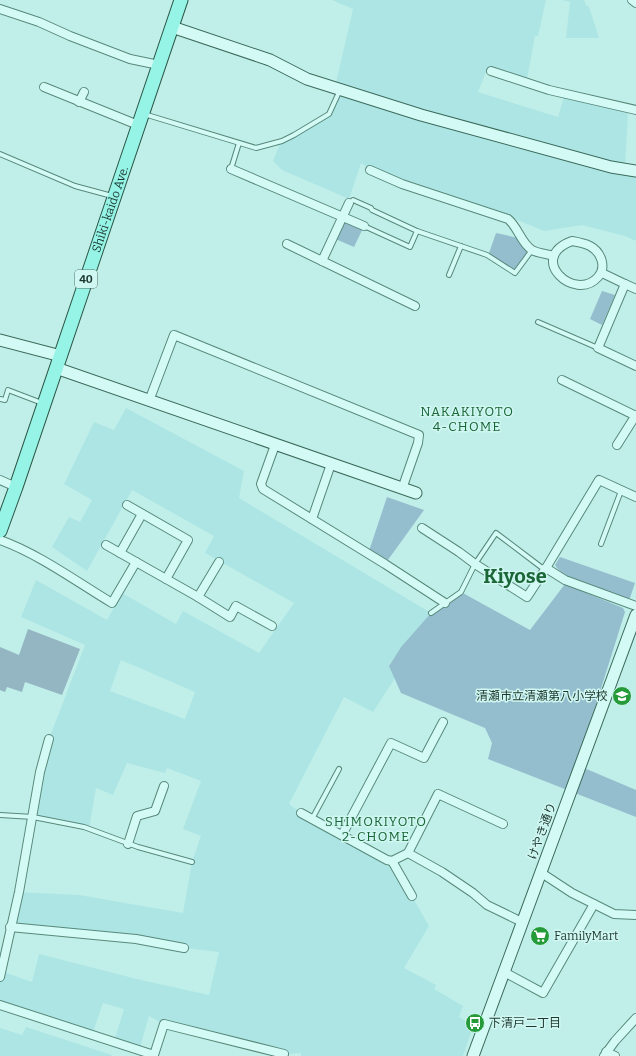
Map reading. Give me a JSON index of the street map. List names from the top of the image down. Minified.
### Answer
{"streets":{"main road":["Shiki-kaido Ave.","40"],"street":["けやき通り"]},"districts":["NAKAKIYOTO 4-CHOME","Kiyose","SHIMOKIYOTO 2-CHOME"],"places":{"school or university":["清瀬市立清瀬第八小学校"],"supermarket":["FamilyMart"],"bus stop":["下清戸二丁目"]}}
